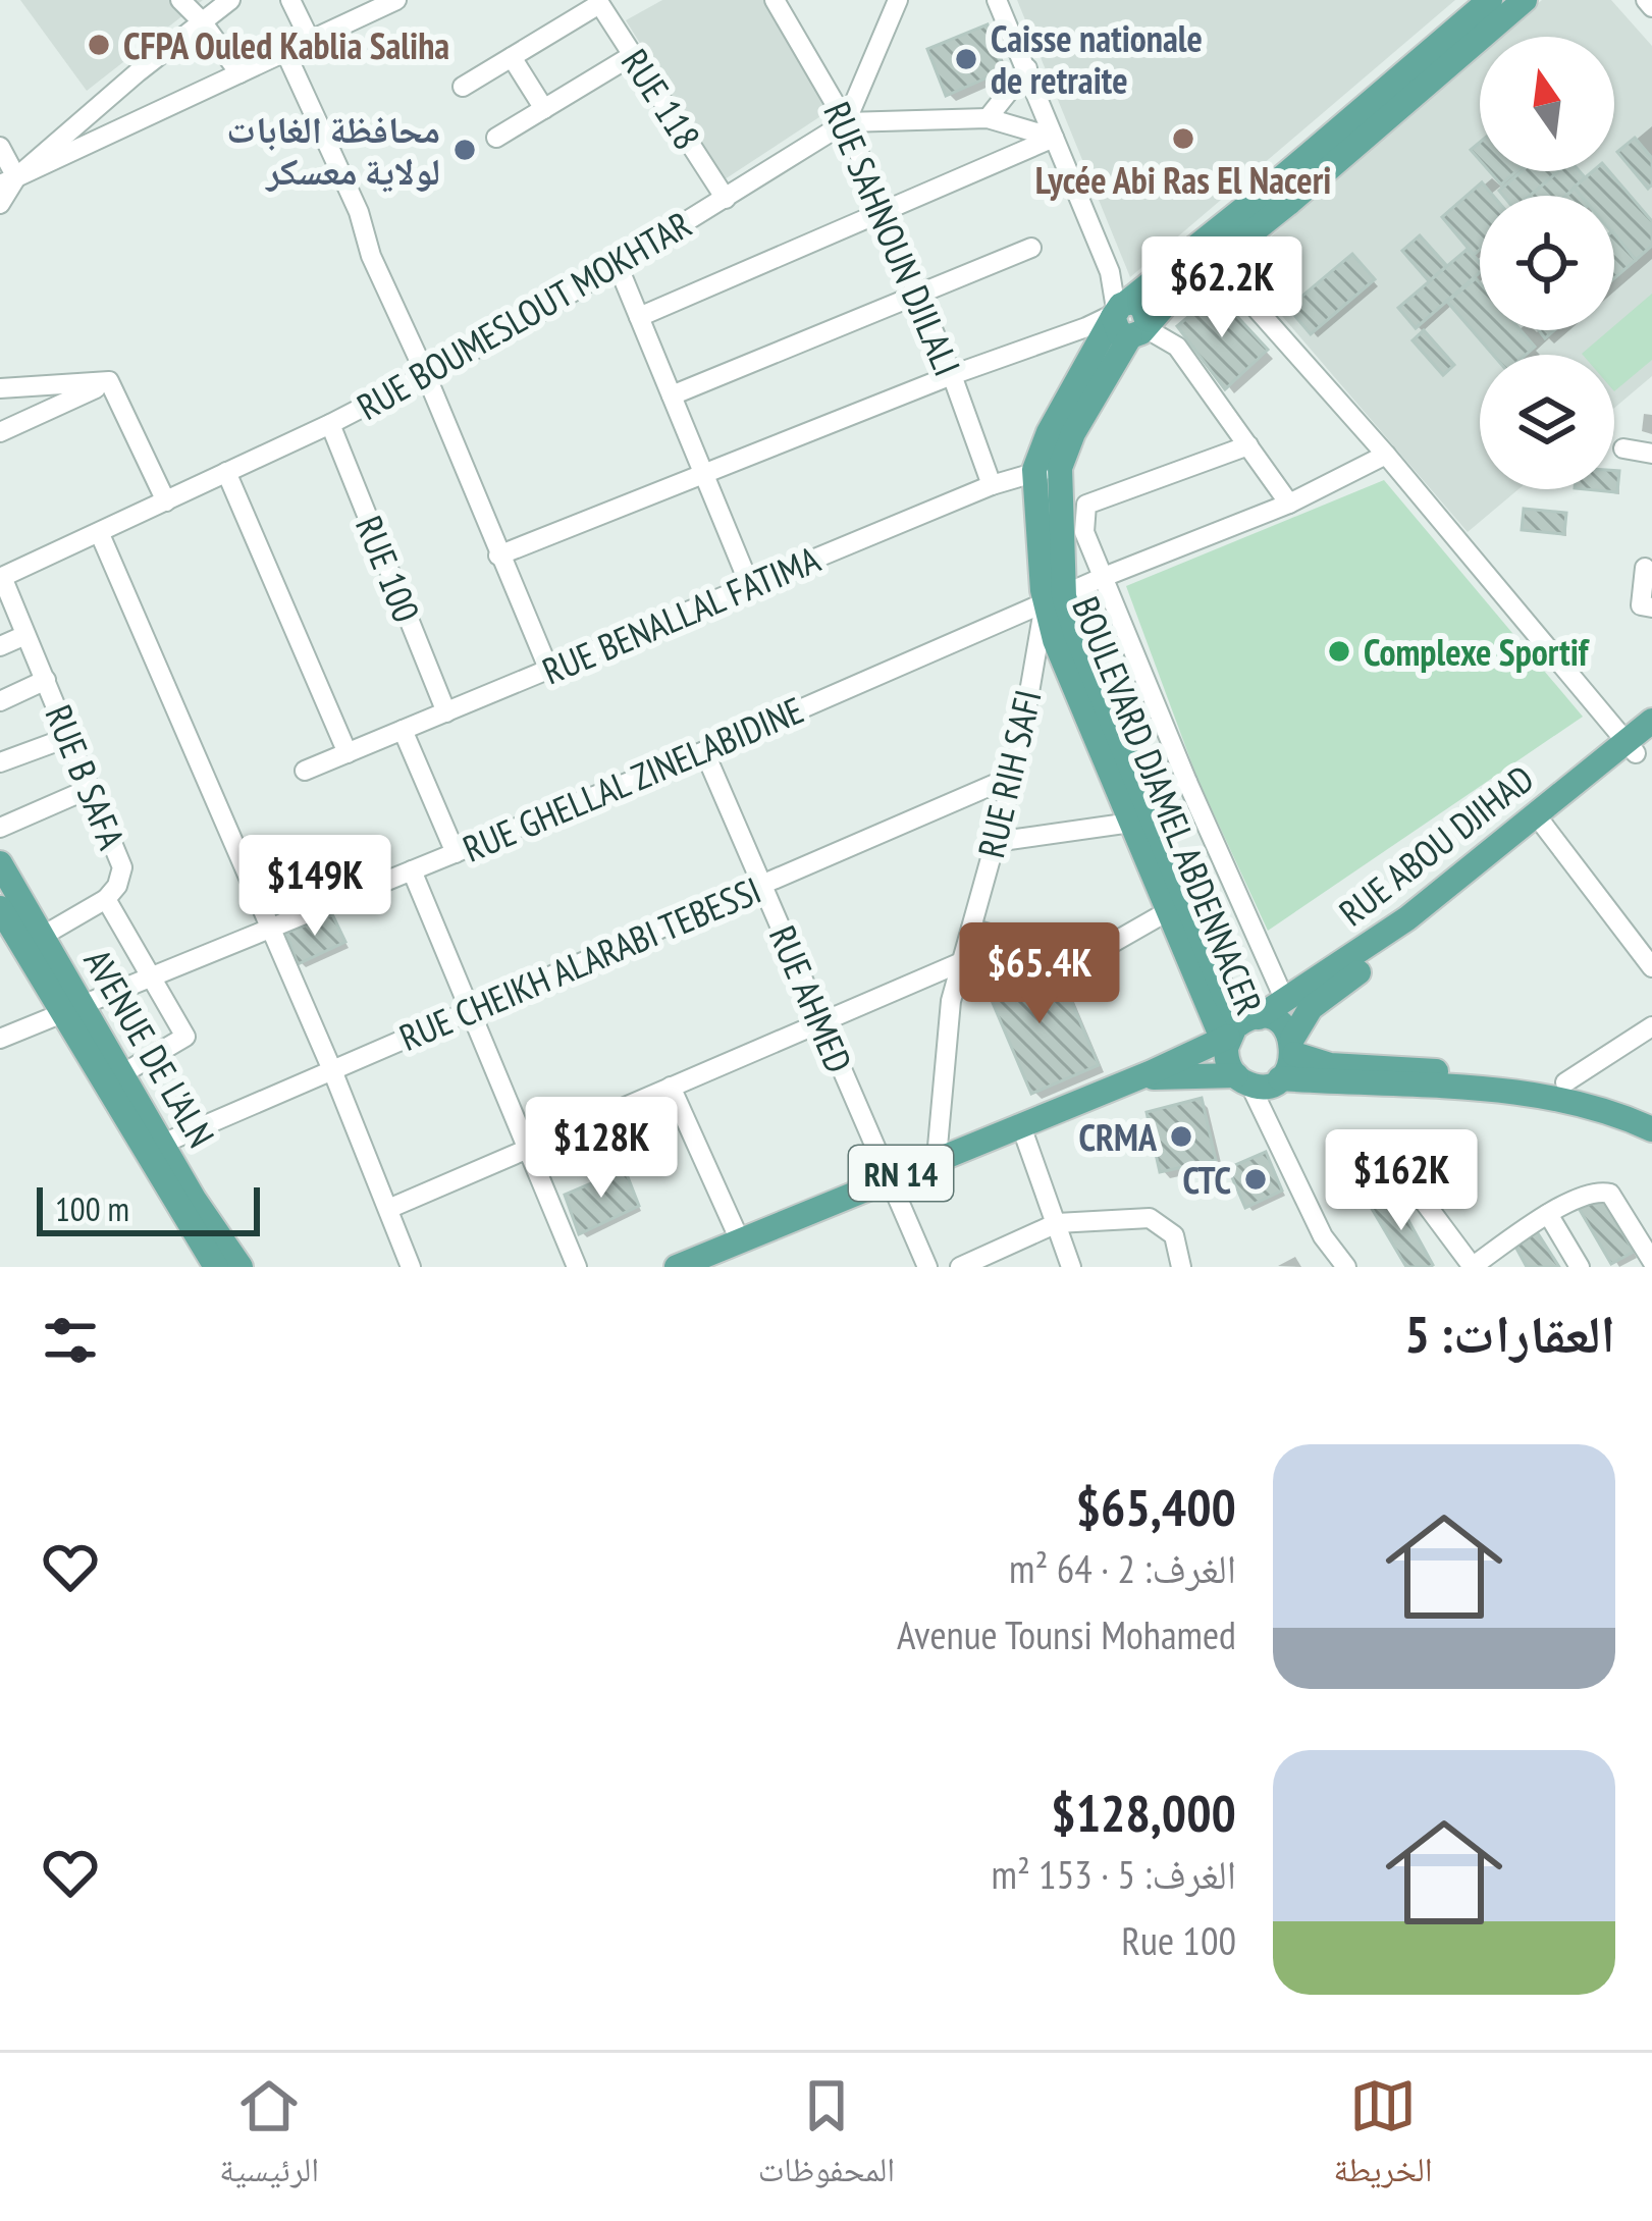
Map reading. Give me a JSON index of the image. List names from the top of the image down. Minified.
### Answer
{"streets":{"main road":["BOULEVARD DJAMEL ABDENNACER","RUE ABOU DJIHAD","AVENUE DE L'ALN","RN 14"],"street":["RUE 118","RUE SAHNOUN DJILALI","RUE BOUMESLOUT MOKHTAR","RUE 100","RUE BENALLAL FATIMA","RUE RIH SAFI","RUE B SAFA","RUE GHELLAL ZINELABIDINE","RUE CHEIKH ALARABI TEBESSI","RUE AHMED"]},"crossings":[["RUE 118","RUE BOUMESLOUT MOKHTAR"],["RUE SAHNOUN DJILALI","RUE BOUMESLOUT MOKHTAR"],["RUE SAHNOUN DJILALI","RUE BENALLAL FATIMA"],["RUE BOUMESLOUT MOKHTAR","RUE 100"],["RUE BOUMESLOUT MOKHTAR","RUE B SAFA"],["RUE 100","RUE BENALLAL FATIMA"],["RUE BENALLAL FATIMA","BOULEVARD DJAMEL ABDENNACER"],["RUE RIH SAFI","RUE GHELLAL ZINELABIDINE"],["RUE RIH SAFI","BOULEVARD DJAMEL ABDENNACER"],["RUE RIH SAFI","RUE CHEIKH ALARABI TEBESSI"],["RUE RIH SAFI","RN 14"],["RUE B SAFA","RUE GHELLAL ZINELABIDINE"],["RUE B SAFA","AVENUE DE L'ALN"],["RUE GHELLAL ZINELABIDINE","BOULEVARD DJAMEL ABDENNACER"],["RUE GHELLAL ZINELABIDINE","RUE AHMED"],["RUE GHELLAL ZINELABIDINE","AVENUE DE L'ALN"],["BOULEVARD DJAMEL ABDENNACER","RUE ABOU DJIHAD"],["BOULEVARD DJAMEL ABDENNACER","RN 14"],["RUE ABOU DJIHAD","RN 14"],["RUE CHEIKH ALARABI TEBESSI","RUE AHMED"],["RUE CHEIKH ALARABI TEBESSI","AVENUE DE L'ALN"],["RUE AHMED","RN 14"]],"places":["CFPA Ouled Kablia Saliha","Caisse nationale de retraite","Lycée Abi Ras El Naceri","محافظة الغابات لولاية معسكر","Complexe Sportif","CRMA","CTC"],"scale_bar":"100 m","north":"top","page":{"price":["$62.2K","$149K","$65.4K","$128K","$162K"],"scale":"100 m","heading":"العقارات: 5","list":[{"name":"$65,400","note":"الغرف: 2 · 64 m² · Avenue Tounsi Mohamed"},{"name":"$128,000","note":"الغرف: 5 · 153 m² · Rue 100"}],"tabs":["الخريطة","المحفوظات","الرئيسية"]}}
